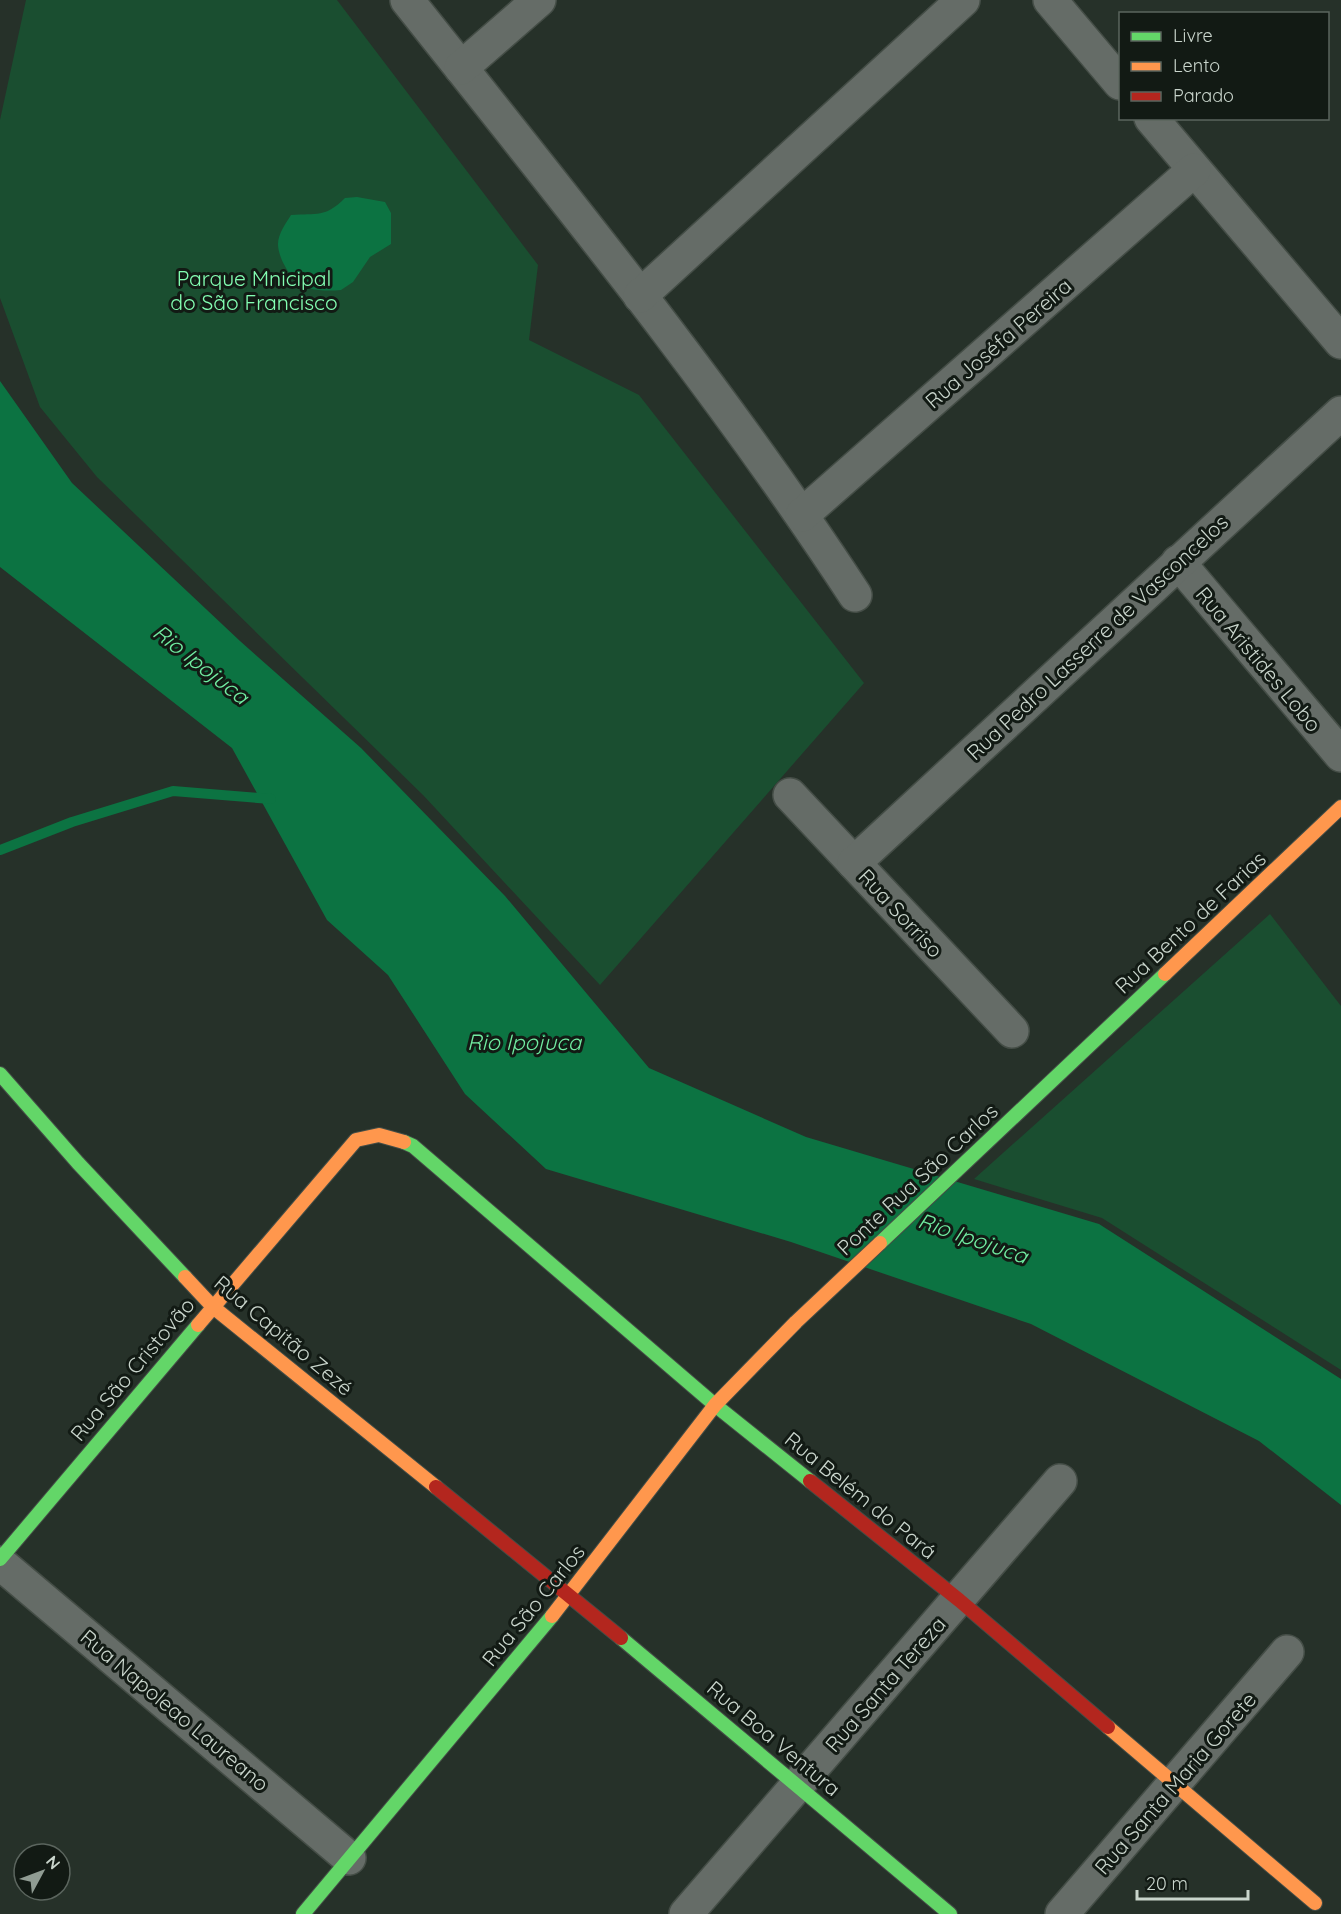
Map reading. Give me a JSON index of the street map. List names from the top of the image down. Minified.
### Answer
{"streets":{"street":["Rua Joséfa Pereira","Rua Pedro Lasserre de Vasconcelos","Rua Aristides Lobo","Rua Sorriso","Rua Bento de Farias","Ponte Rua São Carlos","Rua Capitão Zezé","Rua São Cristovão","Rua Belém do Pará","Rua São Carlos","Rua Santa Tereza","Rua Napoleao Laureano","Rua Boa Ventura","Rua Santa Maria Gorete"]},"crossings":[["Rua Pedro Lasserre de Vasconcelos","Rua Aristides Lobo"],["Rua Pedro Lasserre de Vasconcelos","Rua Sorriso"],["Rua Bento de Farias","Ponte Rua São Carlos"],["Ponte Rua São Carlos","Rua São Carlos"],["Rua Capitão Zezé","Rua São Cristovão"],["Rua Capitão Zezé","Rua São Carlos"],["Rua Capitão Zezé","Rua Boa Ventura"],["Rua São Cristovão","Rua Belém do Pará"],["Rua São Cristovão","Rua Napoleao Laureano"],["Rua Belém do Pará","Rua São Carlos"],["Rua Belém do Pará","Rua Santa Tereza"],["Rua Belém do Pará","Rua Santa Maria Gorete"],["Rua São Carlos","Rua Napoleao Laureano"],["Rua São Carlos","Rua Boa Ventura"],["Rua Santa Tereza","Rua Boa Ventura"]],"water":["Rio Ipojuca"],"parks":["Parque Mnicipal do São Francisco"],"legend":["Livre","Lento","Parado"],"scale_bar":"20 m","north":"top right"}
